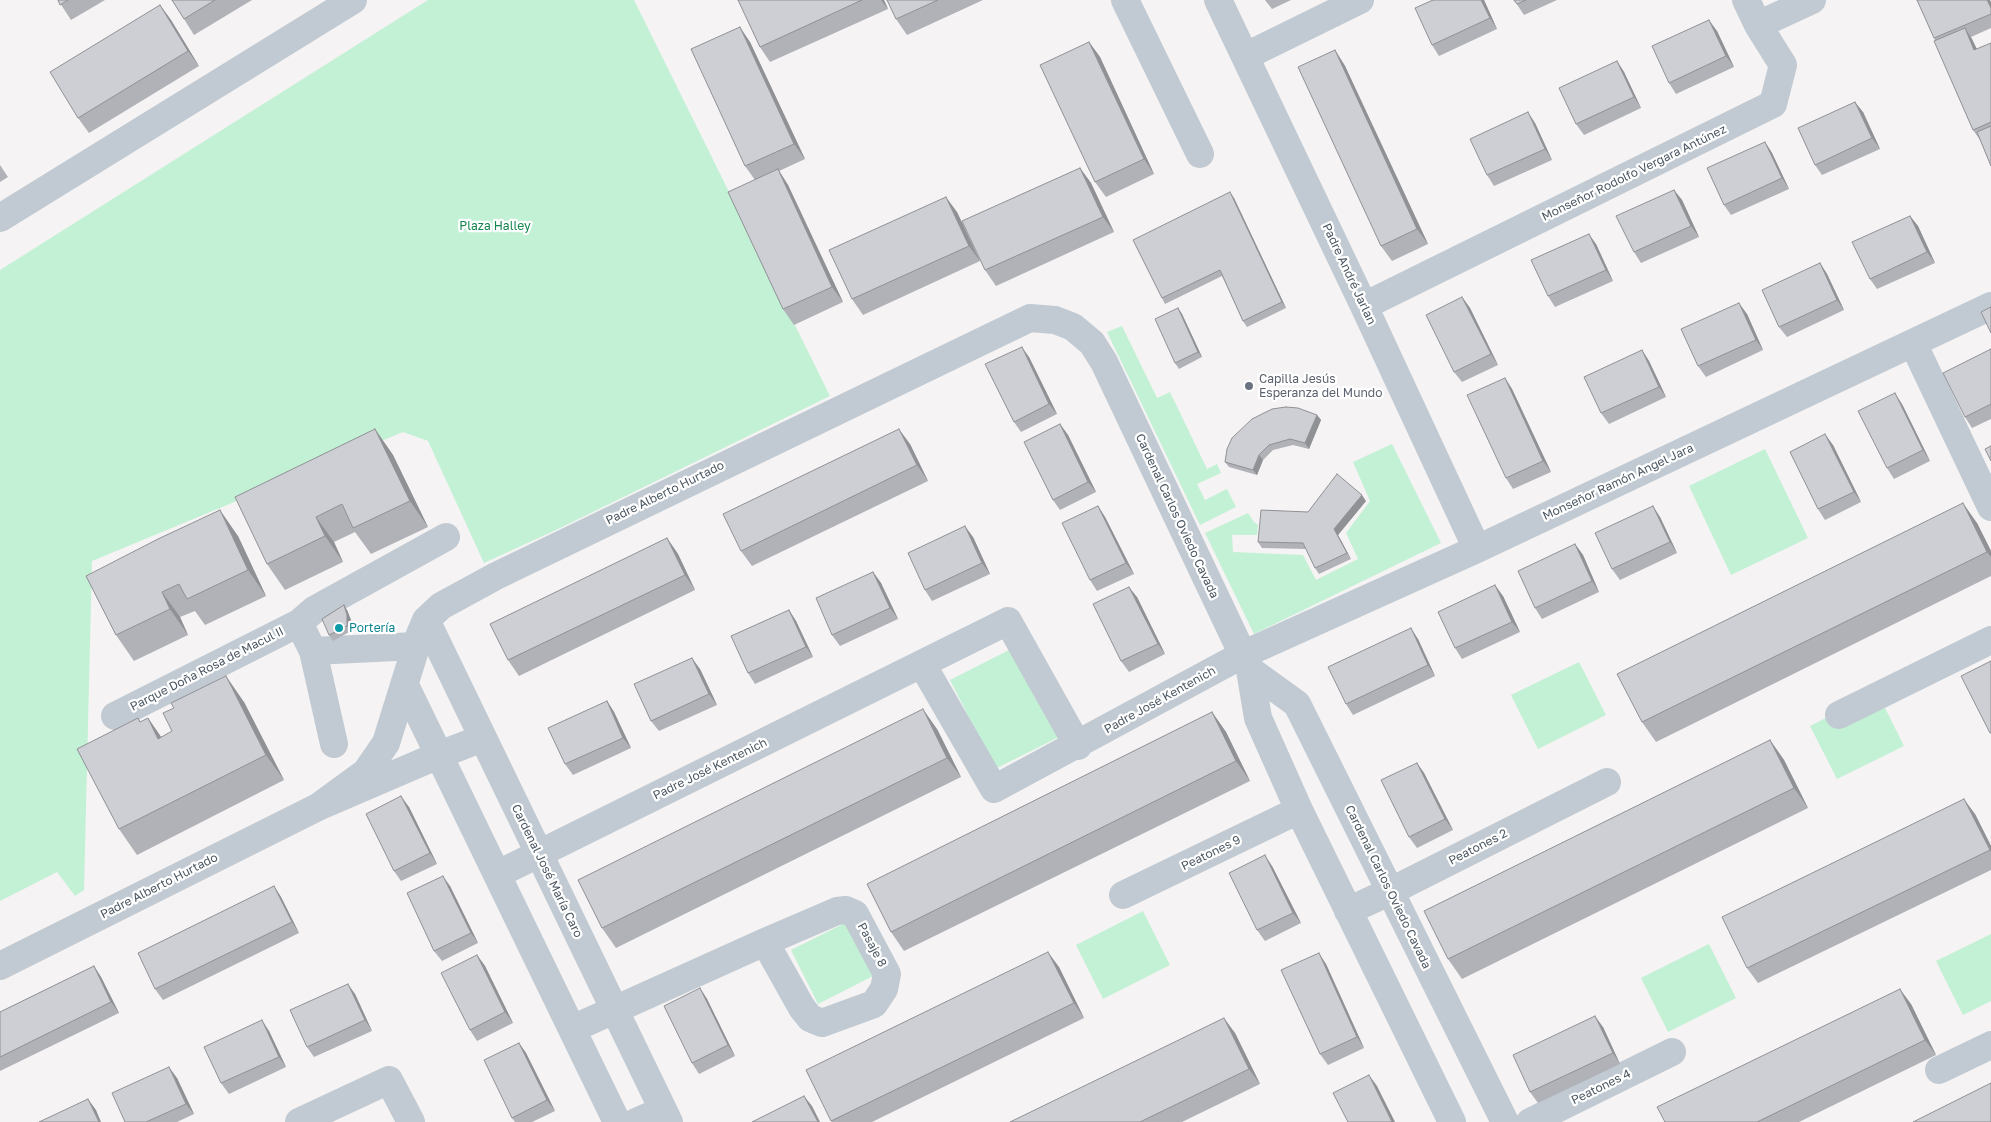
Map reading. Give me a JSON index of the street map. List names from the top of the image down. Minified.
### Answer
{"streets":{"street":["Monseñor Rodolfo Vergara Antúnez","Padre André Jarlan","Monseñor Ramón Angel Jara","Padre Alberto Hurtado","Cardenal Carlos Oviedo Cavada","Parque Doña Rosa de Macul II","Padre José Kentenich","Peatones 2","Peatones 9","Cardenal José María Caro","Pasaje 8","Peatones 4"]},"crossings":[["Monseñor Rodolfo Vergara Antúnez","Padre André Jarlan"],["Padre André Jarlan","Monseñor Ramón Angel Jara"],["Monseñor Ramón Angel Jara","Cardenal Carlos Oviedo Cavada"],["Monseñor Ramón Angel Jara","Padre José Kentenich"],["Padre Alberto Hurtado","Cardenal Carlos Oviedo Cavada"],["Padre Alberto Hurtado","Cardenal José María Caro"],["Cardenal Carlos Oviedo Cavada","Padre José Kentenich"],["Cardenal Carlos Oviedo Cavada","Peatones 2"],["Cardenal Carlos Oviedo Cavada","Peatones 9"],["Padre José Kentenich","Cardenal José María Caro"],["Cardenal José María Caro","Pasaje 8"]],"parks":["Plaza Halley"],"places":["Capilla Jesús Esperanza del Mundo","Portería"]}
